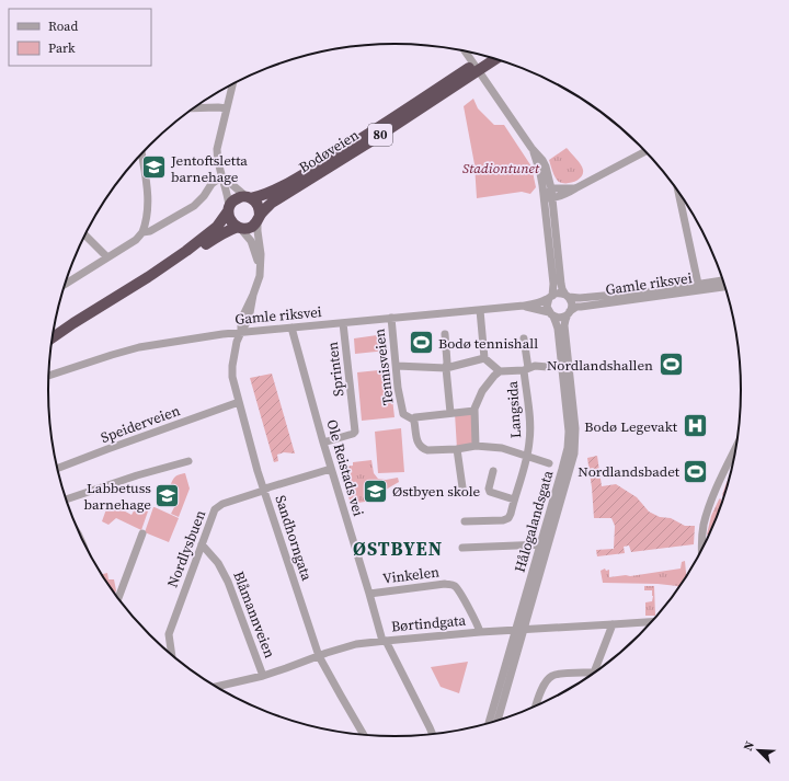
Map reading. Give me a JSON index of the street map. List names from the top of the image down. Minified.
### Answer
{"streets":{"highway":["80","Bodøveien"],"street":["Gamle riksvei","Tennisveien","Sprinten","Langsida","Speiderveien","Ole Reistads vei","Hålogalandsgata","Sandhorngata","Nordlysbuen","Vinkelen","Blåmannveien","Børtindgata"]},"crossings":[["Bodøveien","Sandhorngata"],["Gamle riksvei","Tennisveien"],["Gamle riksvei","Sprinten"],["Gamle riksvei","Ole Reistads vei"],["Gamle riksvei","Hålogalandsgata"],["Gamle riksvei","Sandhorngata"],["Sprinten","Ole Reistads vei"],["Speiderveien","Sandhorngata"],["Ole Reistads vei","Nordlysbuen"],["Ole Reistads vei","Vinkelen"],["Ole Reistads vei","Børtindgata"],["Hålogalandsgata","Børtindgata"],["Sandhorngata","Nordlysbuen"],["Sandhorngata","Børtindgata"],["Nordlysbuen","Blåmannveien"],["Vinkelen","Børtindgata"],["Blåmannveien","Børtindgata"]],"districts":["ØSTBYEN"],"parks":["Stadiontunet"],"places":{"school or university":["Jentoftsletta barnehage","Østbyen skole","Labbetuss barnehage"],"sports":["Bodø tennishall","Nordlandshallen","Nordlandsbadet"],"hospital":["Bodø Legevakt"]},"legend":["Road","Park"],"north":"top left"}
